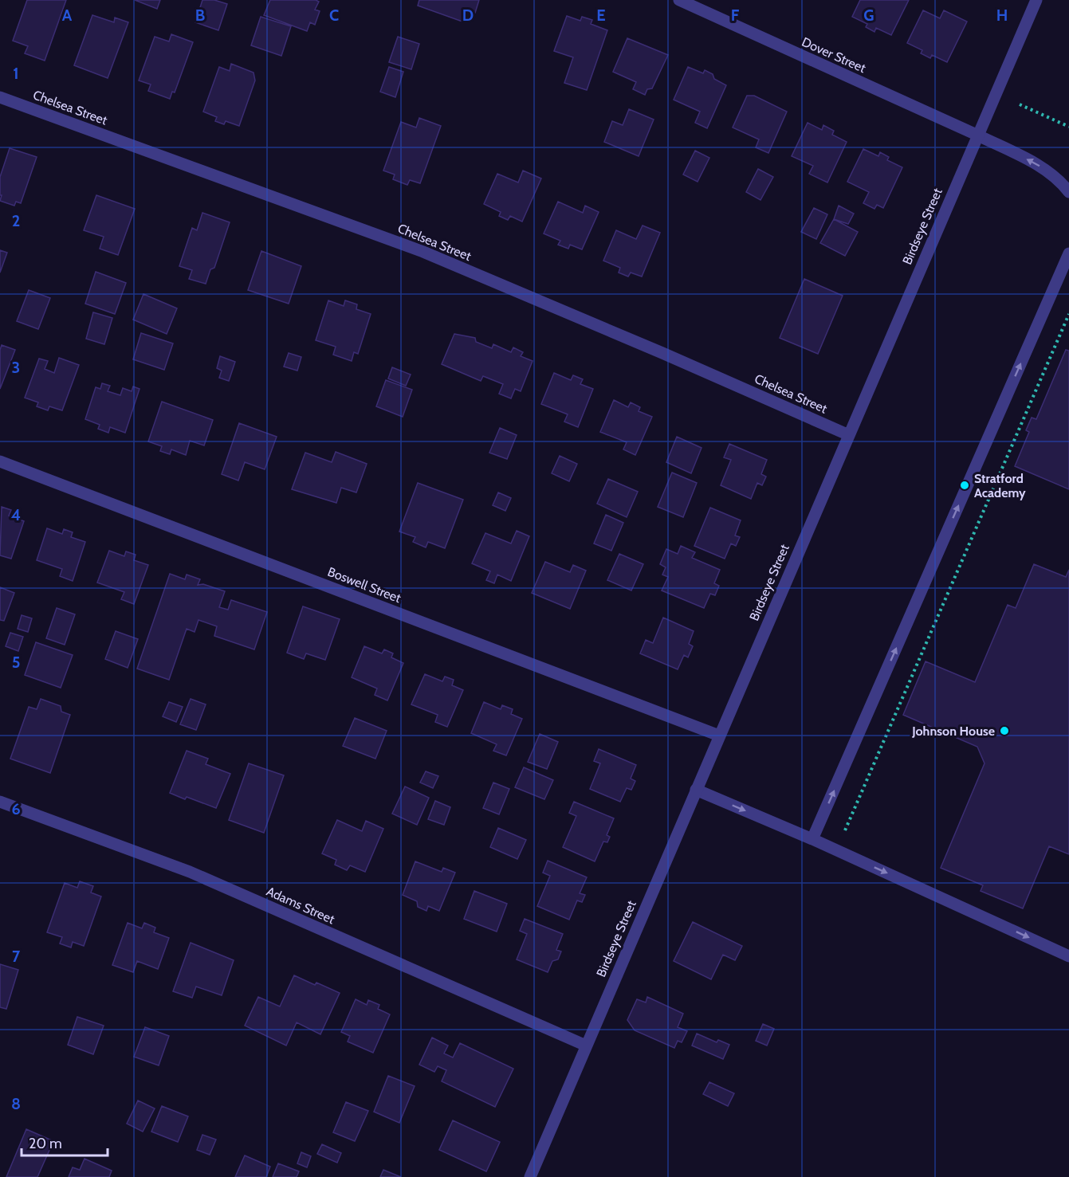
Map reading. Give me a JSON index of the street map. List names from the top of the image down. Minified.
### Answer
{"streets":{"street":["Dover Street","Chelsea Street","Birdseye Street","Boswell Street","Adams Street"]},"crossings":[["Dover Street","Birdseye Street"],["Chelsea Street","Birdseye Street"],["Birdseye Street","Boswell Street"],["Birdseye Street","Adams Street"]],"places":["Stratford Academy","Johnson House"],"scale_bar":"20 m","grid":{"columns":["A","B","C","D","E","F","G","H"],"rows":["1","2","3","4","5","6","7","8"]}}
